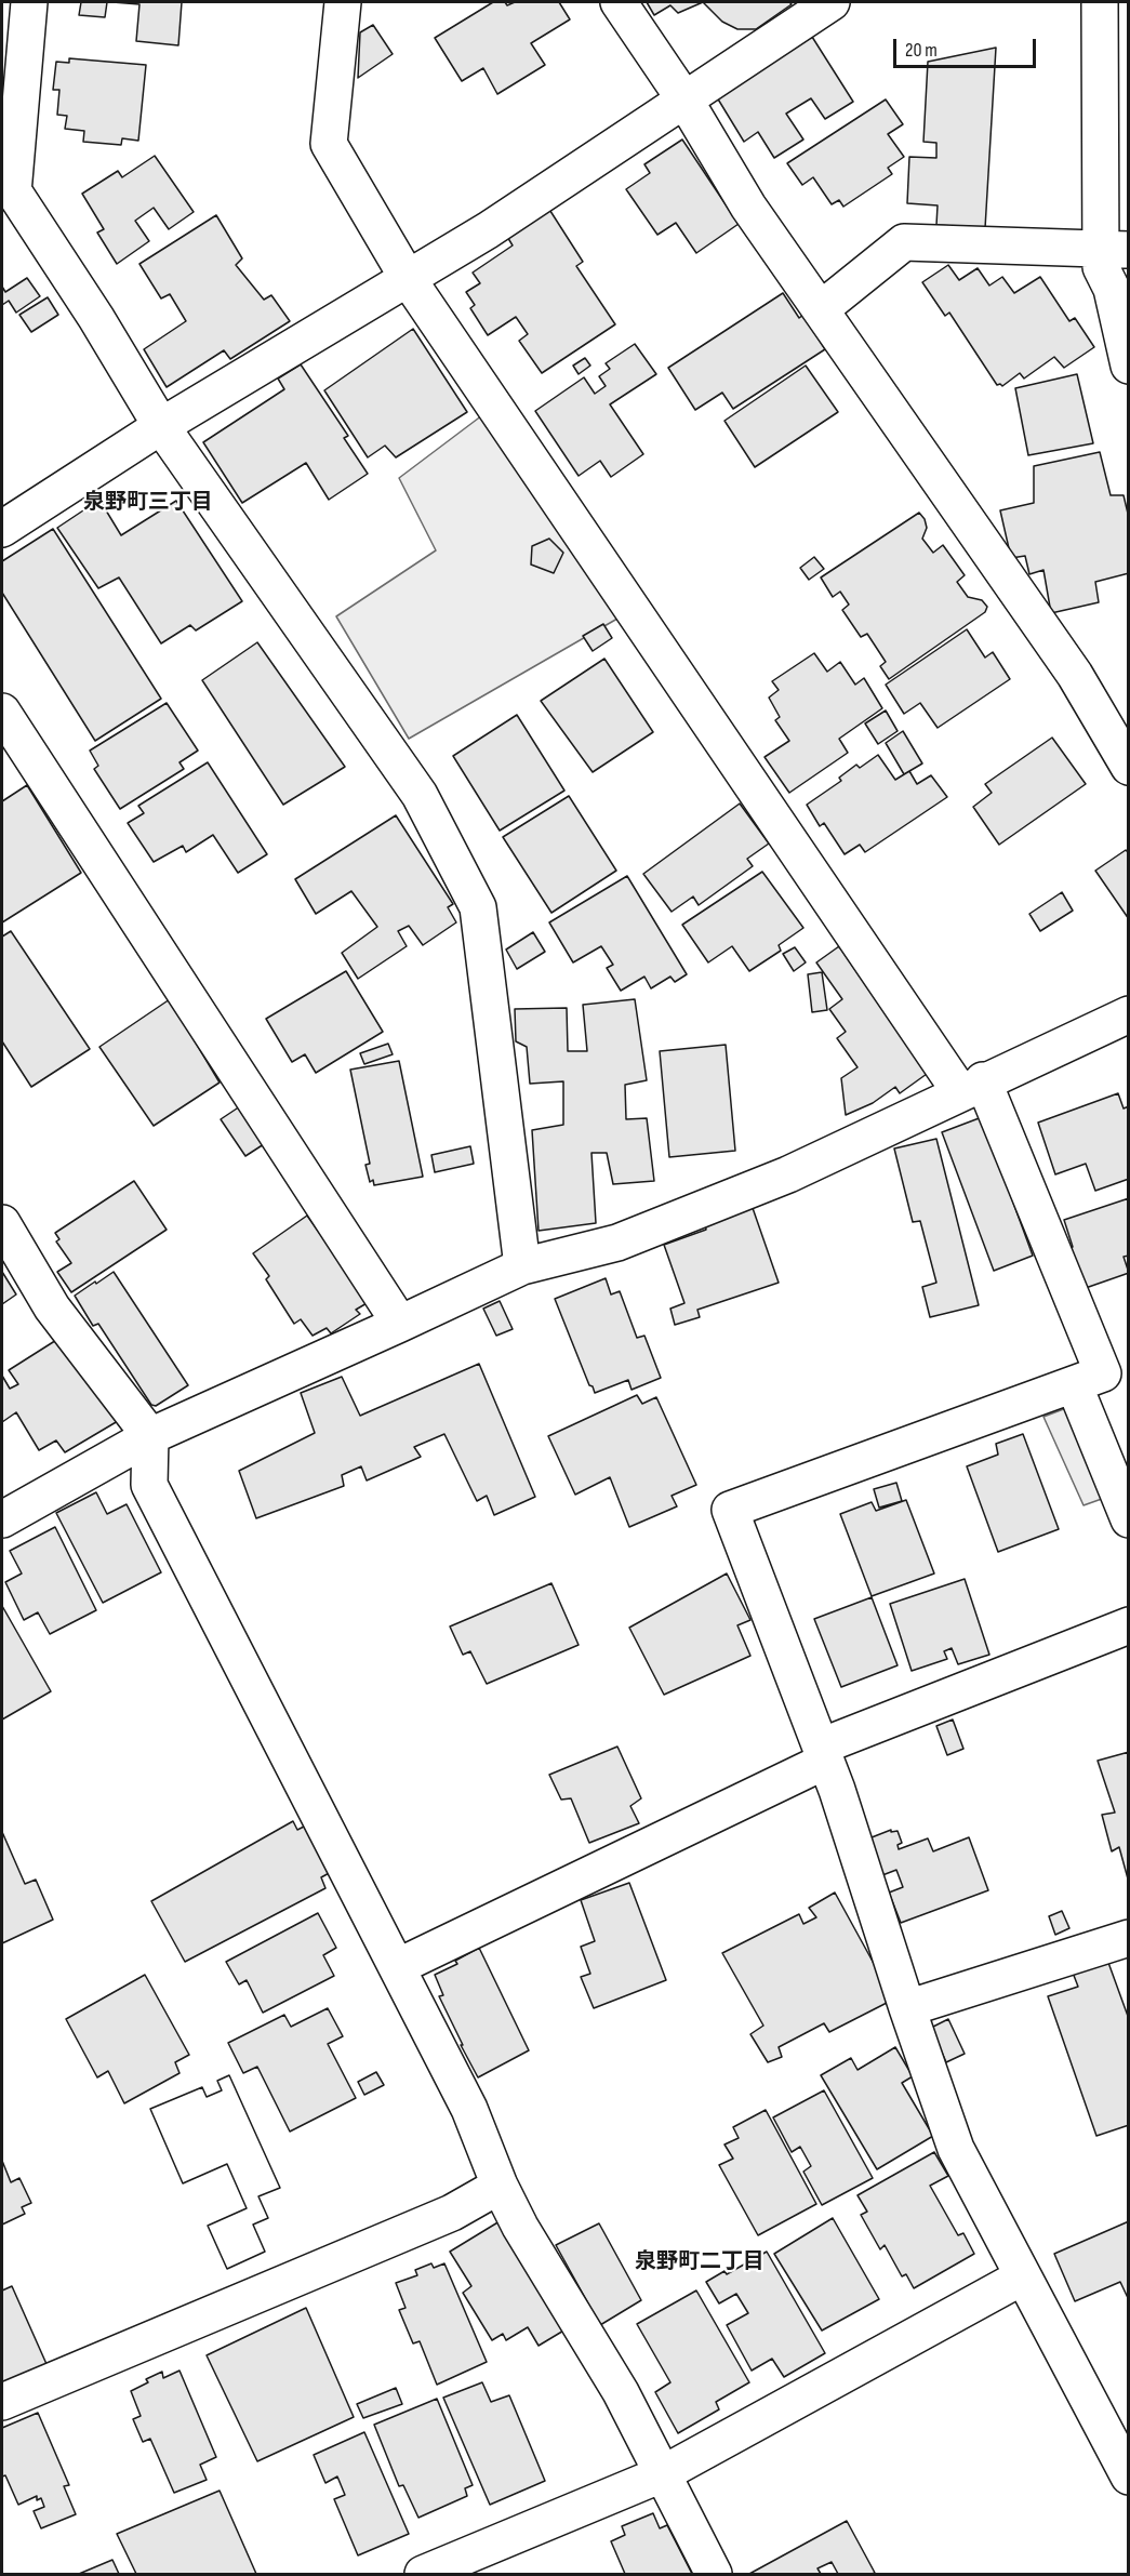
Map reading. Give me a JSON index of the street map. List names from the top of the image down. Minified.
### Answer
{"districts":["泉野町三丁目","泉野町二丁目"],"scale_bar":"20 m"}
